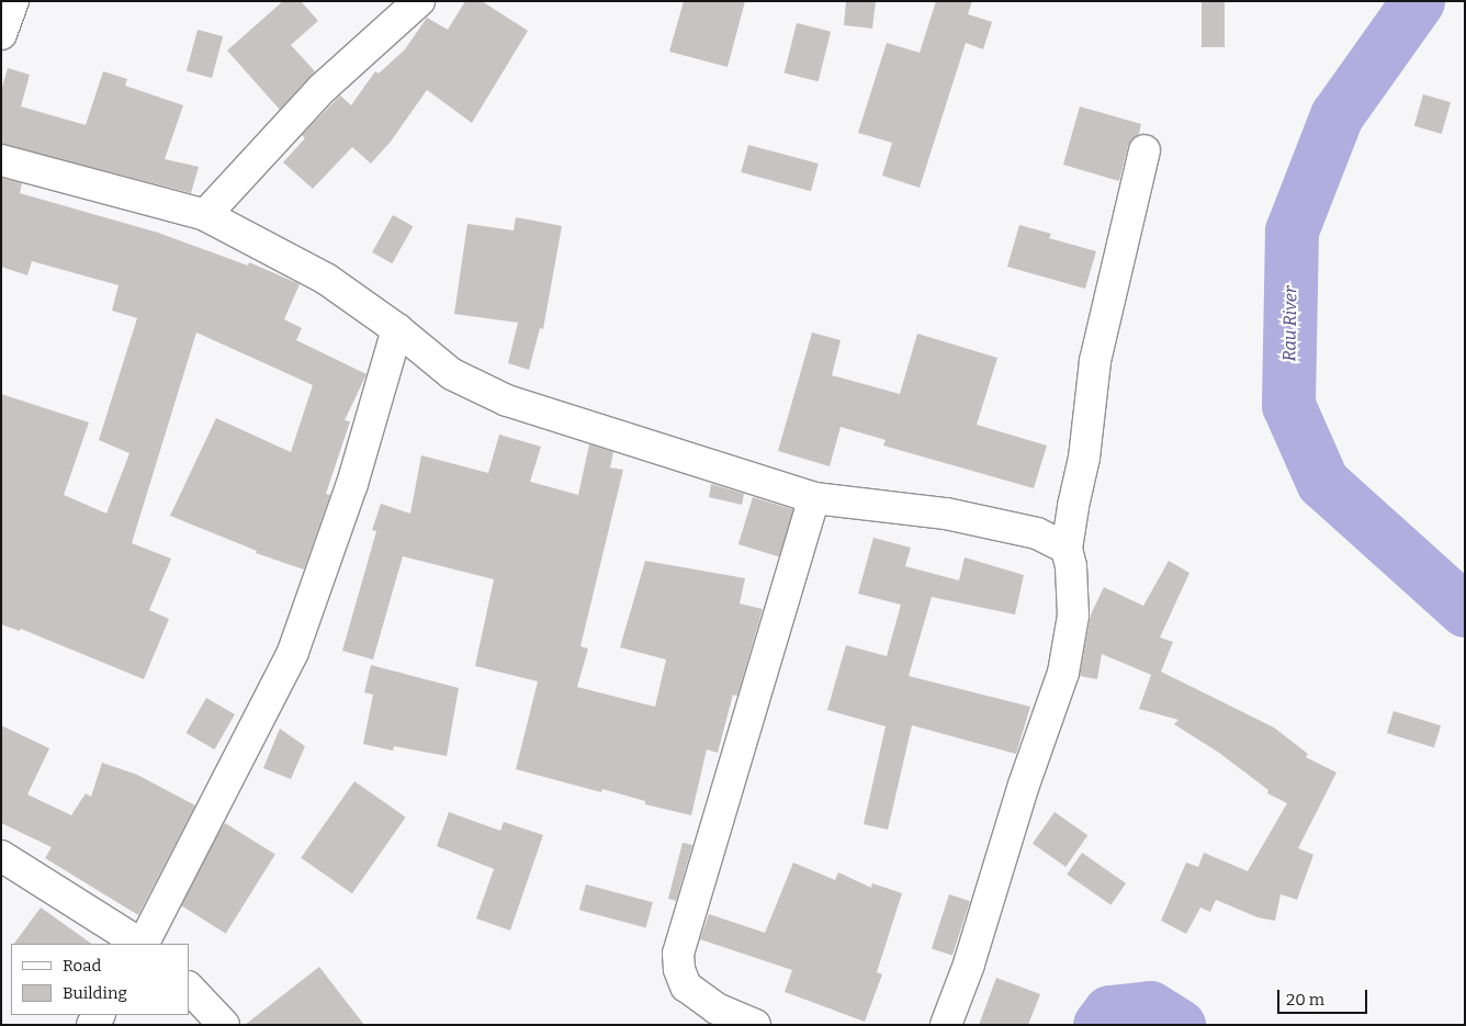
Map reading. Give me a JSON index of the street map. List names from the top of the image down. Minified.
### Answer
{"water":["Rau River"],"legend":["Road","Building"],"scale_bar":"20 m"}
